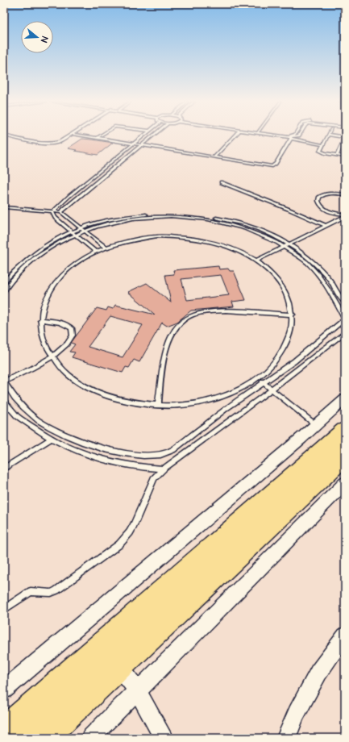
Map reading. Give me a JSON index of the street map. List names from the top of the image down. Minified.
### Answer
{"north":"right"}
